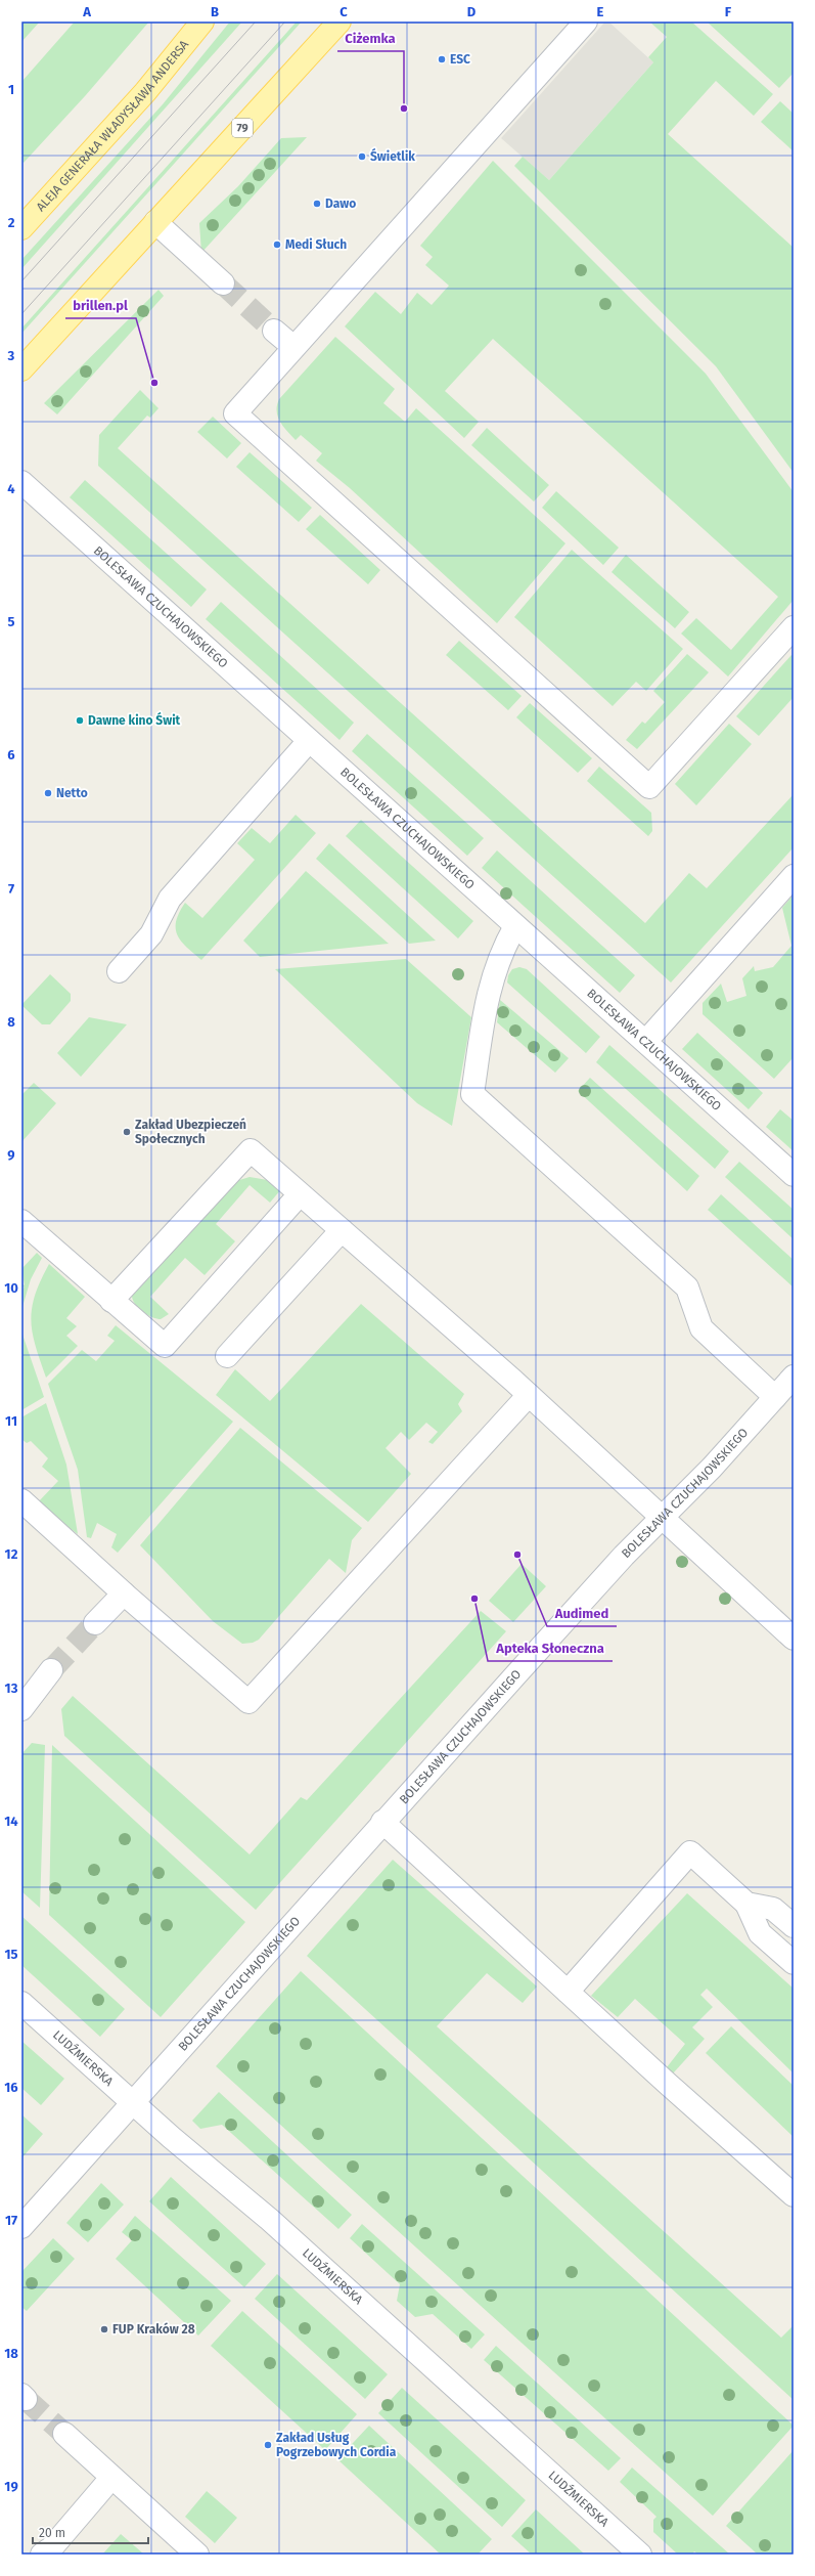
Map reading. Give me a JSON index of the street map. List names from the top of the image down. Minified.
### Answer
{"streets":{"main road":["ALEJA GENERAŁA WŁADYSŁAWA ANDERSA","79"],"street":["BOLESŁAWA CZUCHAJOWSKIEGO","LUDŹMIERSKA"]},"crossings":[["BOLESŁAWA CZUCHAJOWSKIEGO","LUDŹMIERSKA"]],"places":["ESC","Ciżemka","Świetlik","Dawo","Medi Słuch","brillen.pl","Dawne kino Świt","Netto","Zakład Ubezpieczeń Społecznych","Audimed","Apteka Słoneczna","FUP Kraków 28","Zakład Usług Pogrzebowych Cordia"],"scale_bar":"20 m","grid":{"columns":["A","B","C","D","E","F"],"rows":["1","2","3","4","5","6","7","8","9","10","11","12","13","14","15","16","17","18","19"]}}
